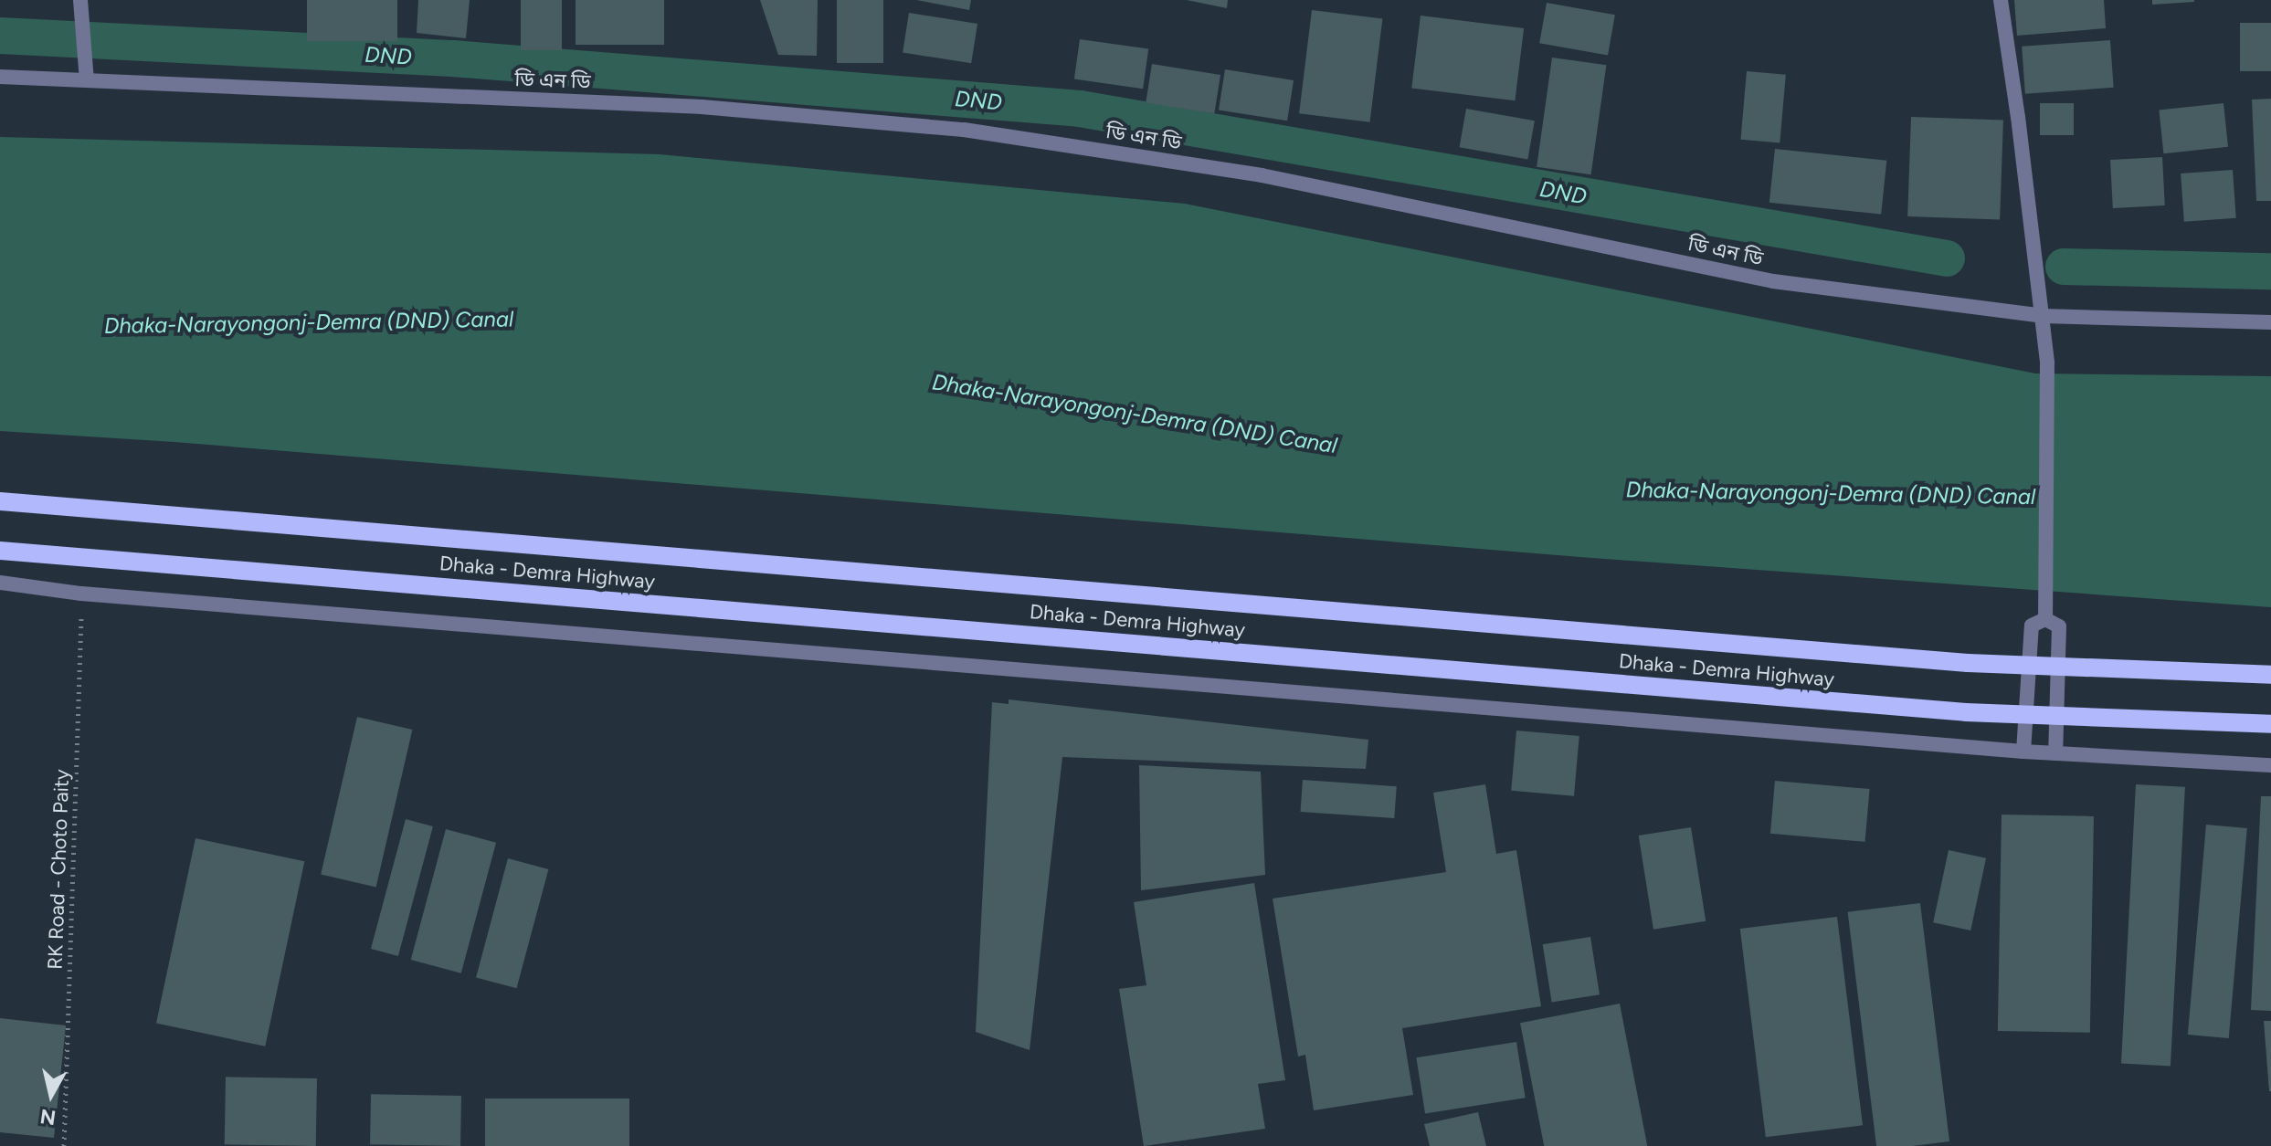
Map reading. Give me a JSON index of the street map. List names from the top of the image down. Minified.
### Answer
{"streets":{"main road":["Dhaka - Demra Highway"],"street":["ডি এন ডি"],"path":["RK Road - Choto Paity"]},"water":["DND","Dhaka-Narayongonj-Demra (DND) Canal"],"north":"bottom"}
